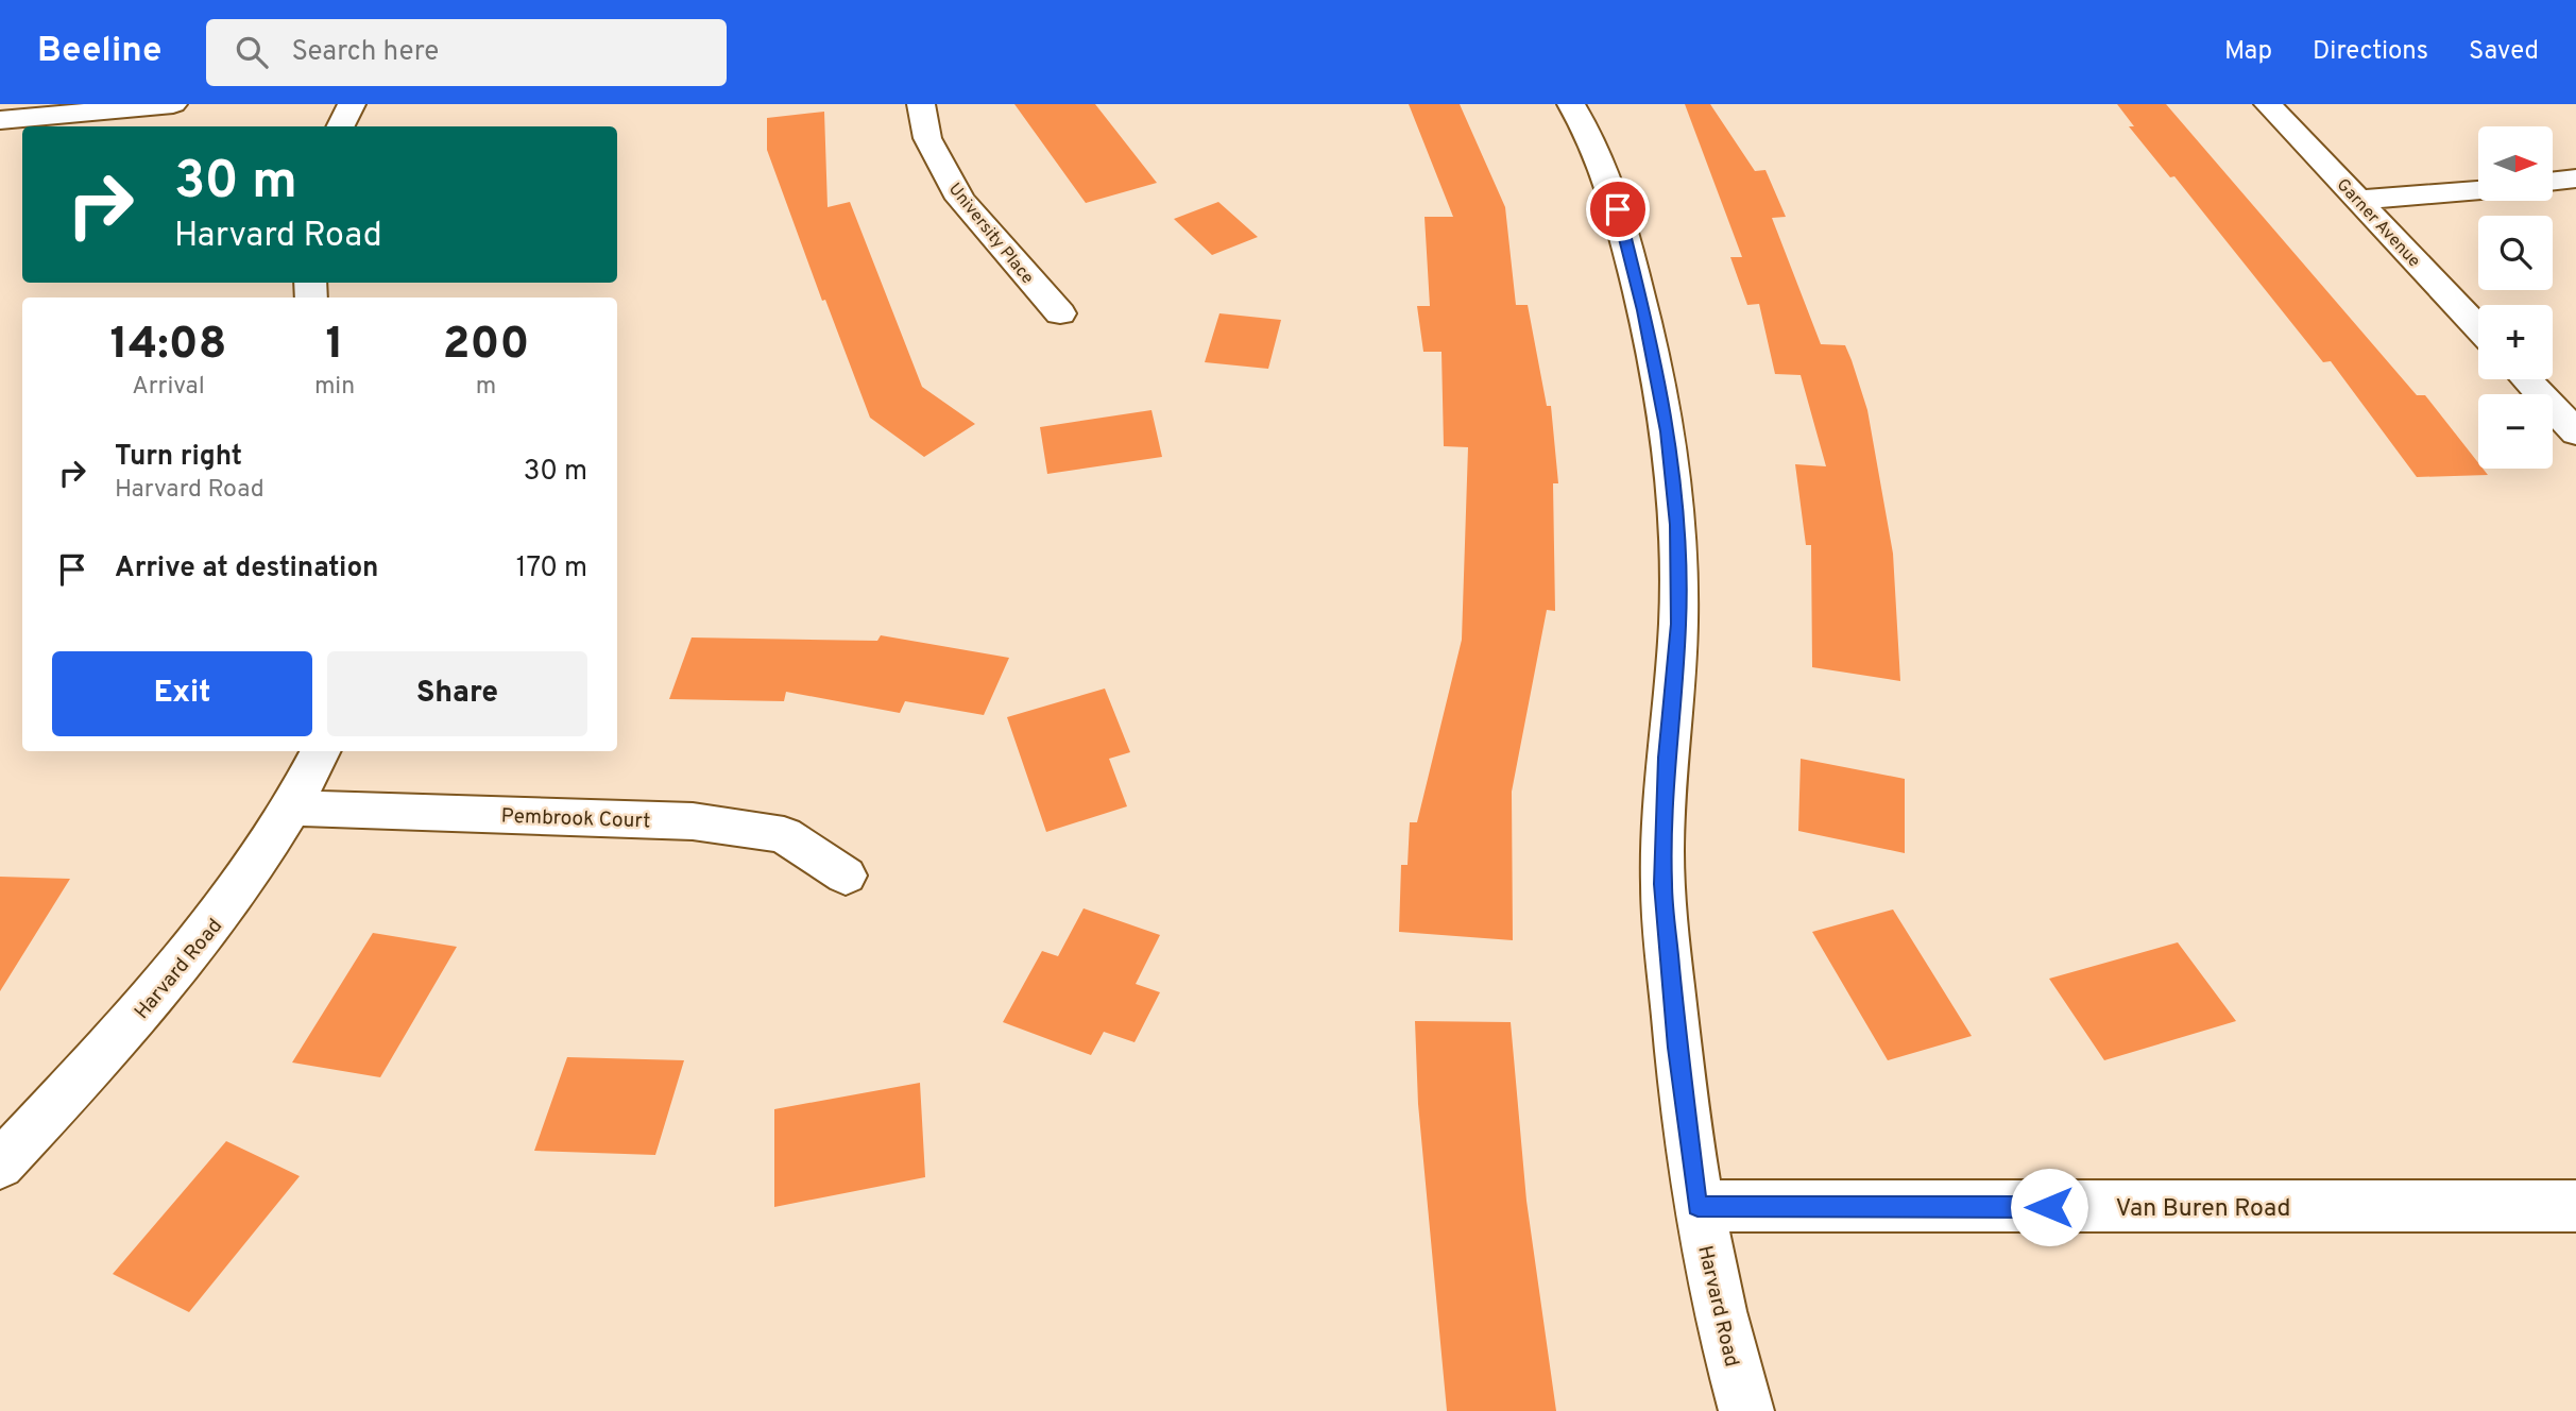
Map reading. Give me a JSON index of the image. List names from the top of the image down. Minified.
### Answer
{"streets":{"street":["Garner Avenue","University Place","Pembrook Court","Harvard Road","Van Buren Road"]},"crossings":[["Pembrook Court","Harvard Road"],["Harvard Road","Van Buren Road"]],"north":"right","page":{"header":"Beeline","search":"Search here","nav":["Map","Directions","Saved"],"map_buttons":["+","−"],"turn":["30 m","Harvard Road"],"eta":["14:08","Arrival","1","min","200","m"],"list":[{"name":"Turn right","note":"Harvard Road","value":"30 m"},{"name":"Arrive at destination","value":"170 m"}],"buttons":["Exit","Share"]}}
